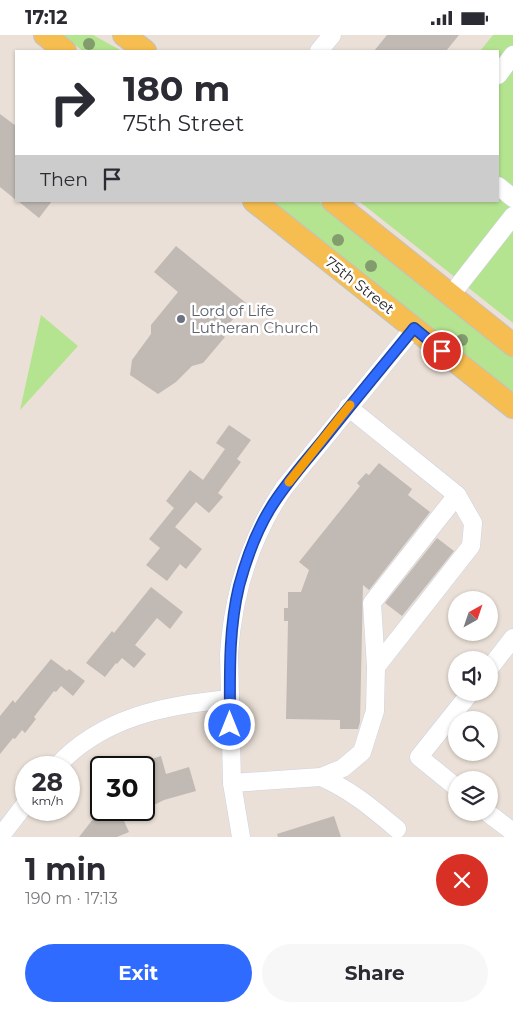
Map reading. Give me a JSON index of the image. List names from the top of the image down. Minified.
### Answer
{"streets":{"main road":["75th Street"]},"places":["Lord of Life Lutheran Church"],"north":"top right","page":{"status":"17:12","turn":["180 m","75th Street"],"then":"Then","speed":"28 km/h","limit":"30","heading":["1 min","190 m · 17:13"],"buttons":["Exit","Share"]}}
